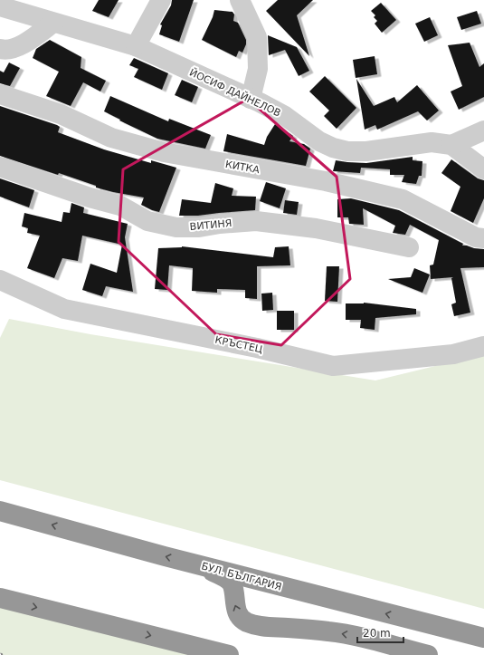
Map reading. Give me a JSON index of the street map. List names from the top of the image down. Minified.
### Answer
{"streets":{"highway":["БУЛ. БЪЛГАРИЯ"],"street":["ЙОСИФ ДАЙНЕЛОВ","КИТКА","ВИТИНЯ","КРЪСТЕЦ"]},"scale_bar":"20 m"}
